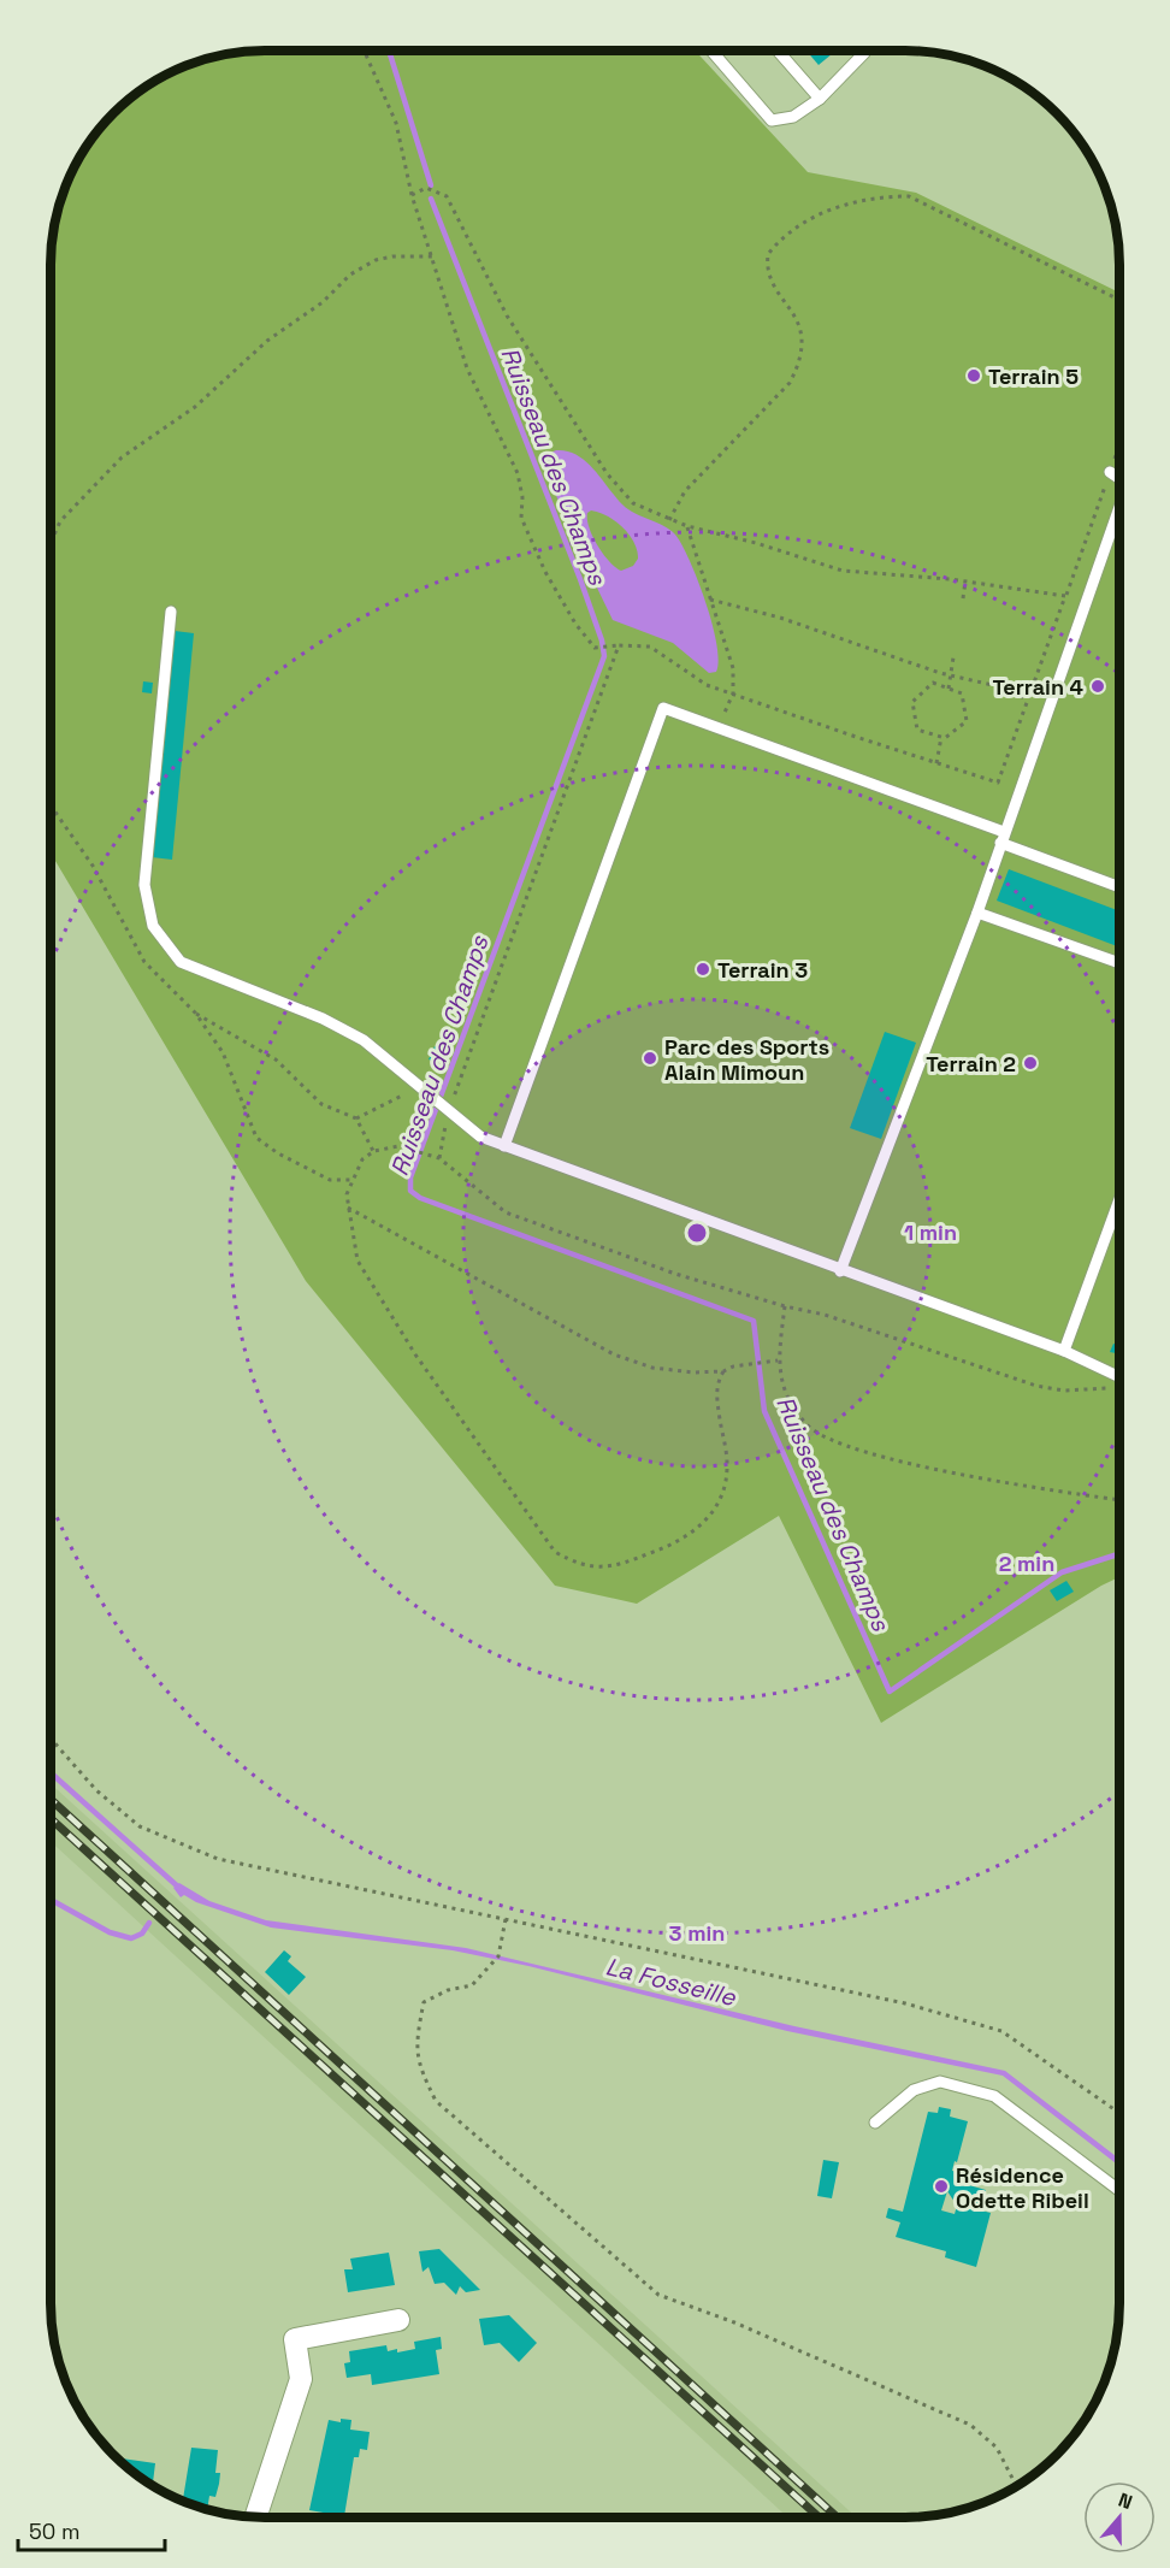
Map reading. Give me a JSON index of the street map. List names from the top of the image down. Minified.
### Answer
{"water":["Ruisseau des Champs","La Fosseille"],"places":["Terrain 5","Terrain 4","Terrain 3","Parc des Sports Alain Mimoun","Terrain 2","Résidence Odette Ribeil"],"scale_bar":"50 m","north":"top","rings":["1 min","2 min","3 min"]}
